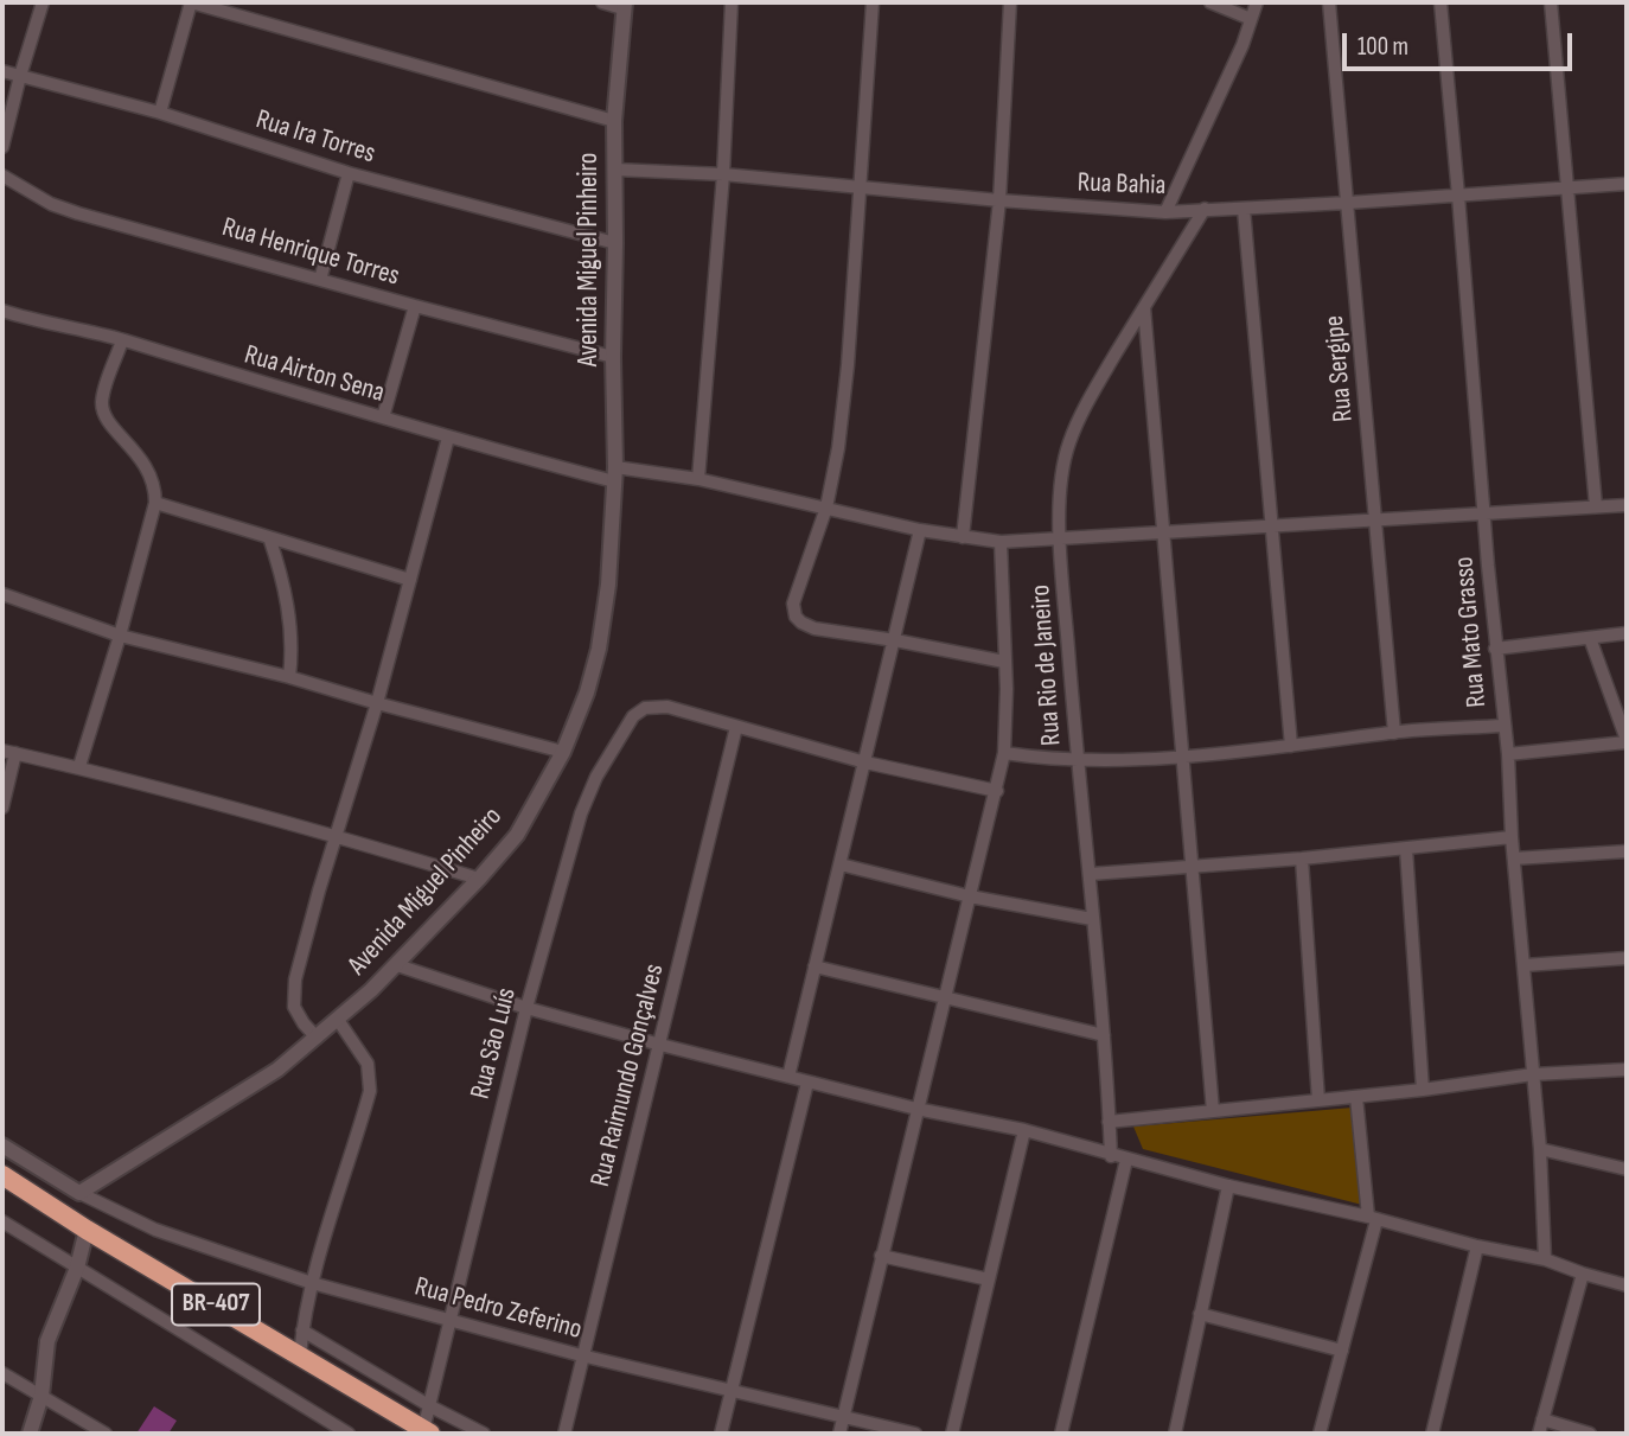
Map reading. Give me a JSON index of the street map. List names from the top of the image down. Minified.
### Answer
{"streets":{"highway":["BR-407"],"street":["Rua Ira Torres","Rua Bahia","Rua Henrique Torres","Avenida Miguel Pinheiro","Rua Sergipe","Rua Airton Sena","Rua Mato Grasso","Rua Rio de Janeiro","Rua São Luís","Rua Raimundo Gonçalves","Rua Pedro Zeferino"]},"crossings":[["Rua Ira Torres","Avenida Miguel Pinheiro"],["Rua Bahia","Avenida Miguel Pinheiro"],["Rua Bahia","Rua Sergipe"],["Rua Bahia","Rua Mato Grasso"],["Rua Bahia","Rua Rio de Janeiro"],["Rua Henrique Torres","Avenida Miguel Pinheiro"],["Avenida Miguel Pinheiro","Rua Airton Sena"],["Avenida Miguel Pinheiro","BR-407"],["Avenida Miguel Pinheiro","Rua Pedro Zeferino"],["Rua Sergipe","Rua Airton Sena"],["Rua Airton Sena","Rua Mato Grasso"],["Rua Airton Sena","Rua Rio de Janeiro"],["Rua São Luís","Rua Raimundo Gonçalves"],["Rua São Luís","BR-407"],["Rua São Luís","Rua Pedro Zeferino"],["Rua Raimundo Gonçalves","Rua Pedro Zeferino"]],"scale_bar":"100 m"}
